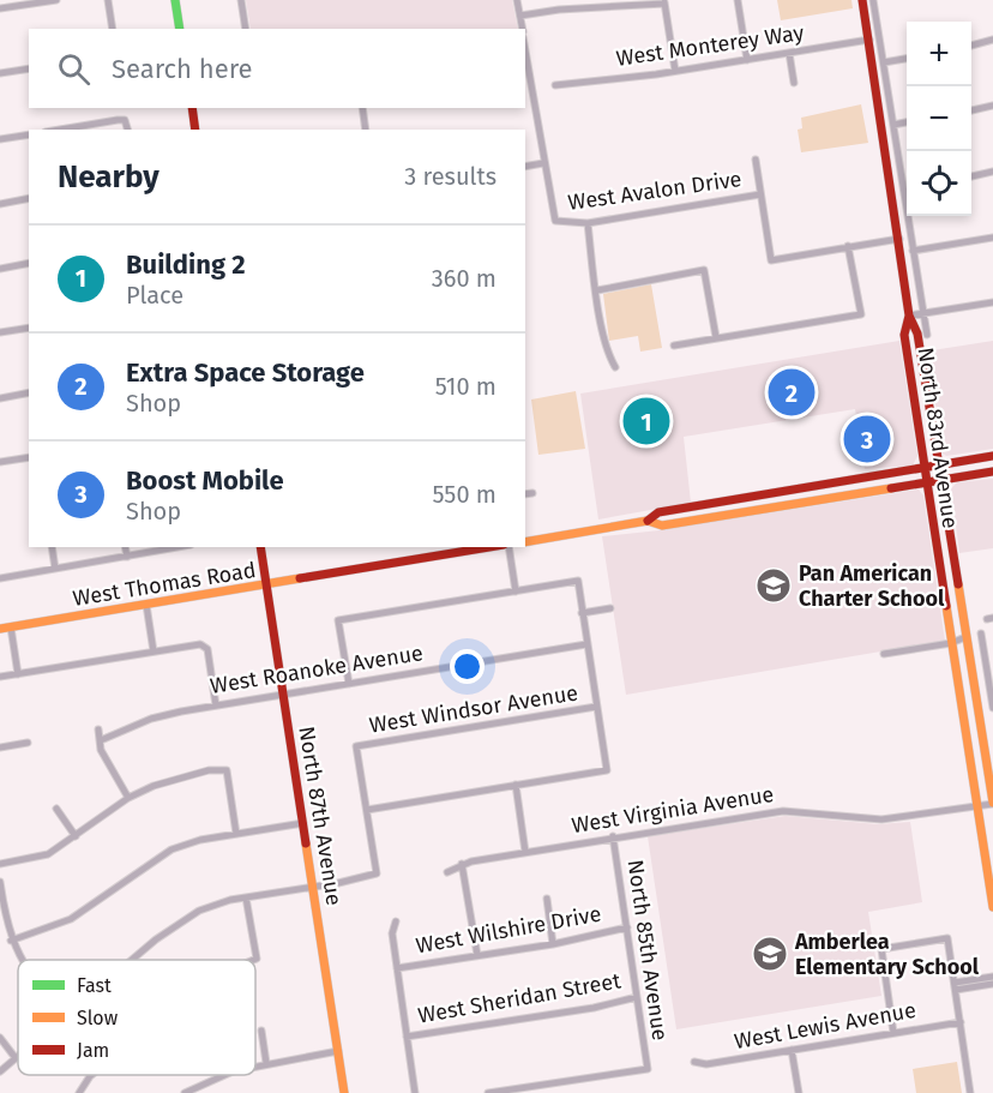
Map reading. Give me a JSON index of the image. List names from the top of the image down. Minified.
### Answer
{"streets":{"main road":["North 83rd Avenue","West Thomas Road","North 87th Avenue"],"street":["West Monterey Way","West Avalon Drive","West Roanoke Avenue","West Windsor Avenue","West Virginia Avenue","West Wilshire Drive","North 85th Avenue","West Sheridan Street","West Lewis Avenue"]},"crossings":[["West Monterey Way","North 83rd Avenue"],["North 83rd Avenue","West Virginia Avenue"],["West Thomas Road","North 87th Avenue"],["West Roanoke Avenue","North 87th Avenue"],["West Virginia Avenue","North 85th Avenue"],["West Wilshire Drive","North 85th Avenue"],["North 85th Avenue","West Sheridan Street"]],"places":{"school or university":["Pan American Charter School","Amberlea Elementary School"]},"legend":["Fast","Slow","Jam"],"page":{"map_buttons":["+","−"],"search":"Search here","heading":["Nearby","3 results"],"list":[{"mark":"1","name":"Building 2","note":"Place","value":"360 m"},{"mark":"2","name":"Extra Space Storage","note":"Shop","value":"510 m"},{"mark":"3","name":"Boost Mobile","note":"Shop","value":"550 m"}],"pins":["2","1","3"]}}
